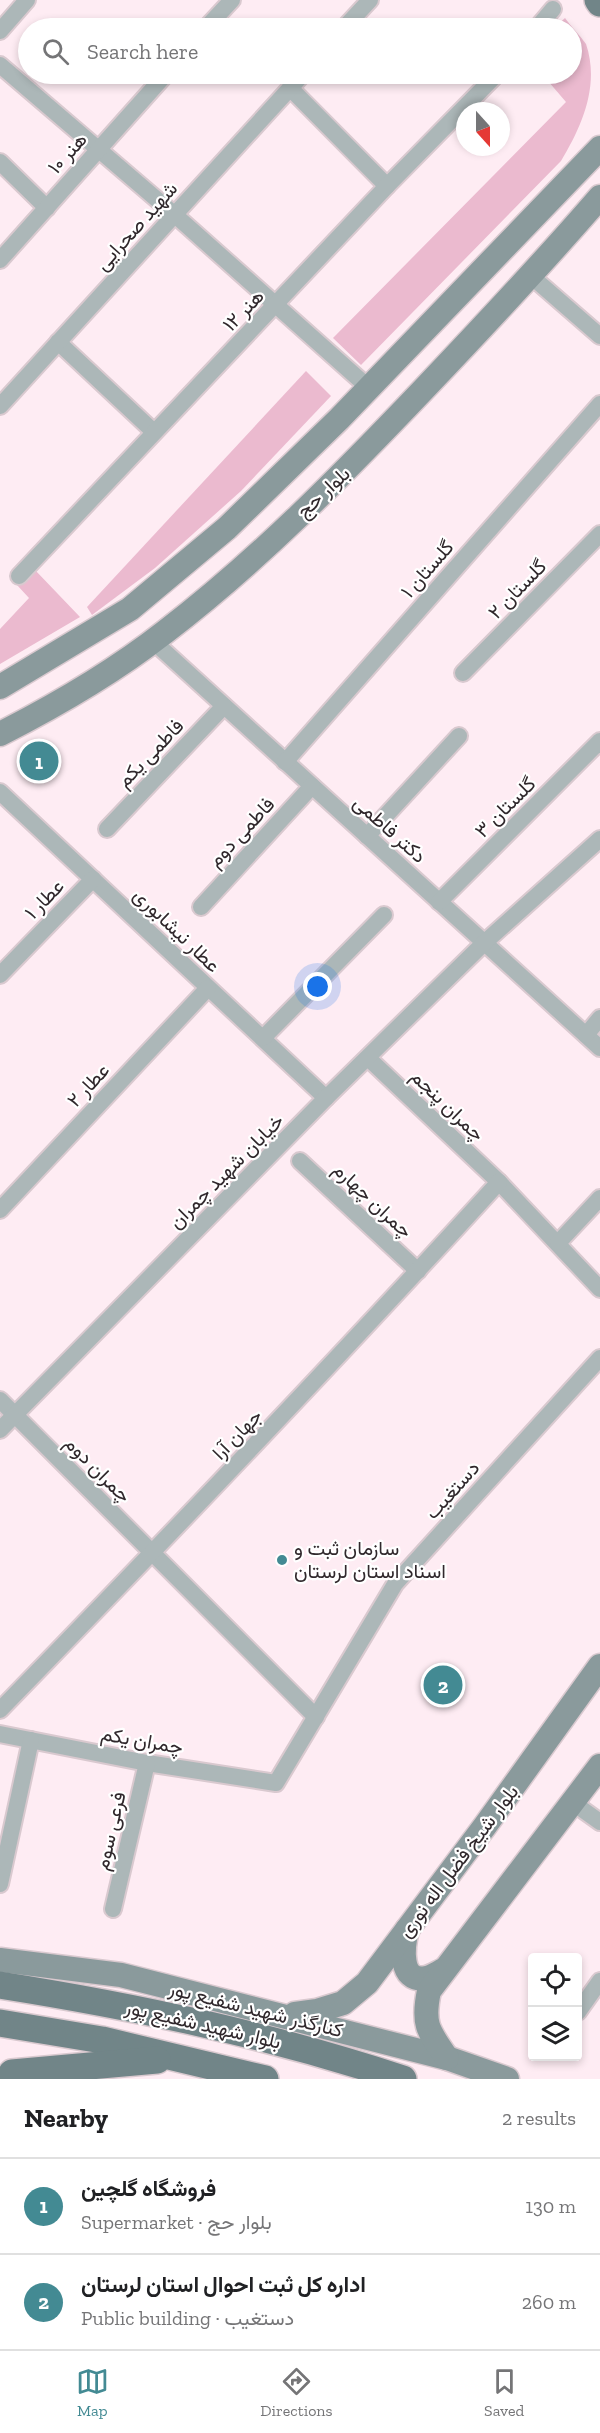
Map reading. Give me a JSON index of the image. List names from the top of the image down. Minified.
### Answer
{"streets":{"main road":["بلوار حج","بلوار شیخ فضل اله نوری","کنارگذر شهید شفیع پور","بلوار شهید شفیع پور"],"street":["هنر ۱۰","شهید صحرایی","هنر ۱۲","گلستان ۱","گلستان ۲","فاطمی یکم","گلستان ۳","دکتر فاطمی","فاطمی دوم","عطار ۱","عطار نیشابوری","عطار ۲","چمران پنجم","خیابان شهید چمران","چمران چهارم","جهان آرا","چمران دوم","دستغیب","چمران یکم","فرعی سوم"]},"crossings":[["بلوار حج","دکتر فاطمی"],["گلستان ۱","دکتر فاطمی"],["فاطمی یکم","دکتر فاطمی"],["گلستان ۳","دکتر فاطمی"],["دکتر فاطمی","فاطمی دوم"],["دکتر فاطمی","خیابان شهید چمران"],["عطار ۱","عطار نیشابوری"],["عطار نیشابوری","عطار ۲"],["عطار نیشابوری","خیابان شهید چمران"],["چمران پنجم","خیابان شهید چمران"],["چمران پنجم","جهان آرا"],["خیابان شهید چمران","چمران دوم"],["چمران چهارم","جهان آرا"],["جهان آرا","چمران دوم"],["چمران دوم","دستغیب"],["دستغیب","چمران یکم"],["چمران یکم","فرعی سوم"],["بلوار شیخ فضل اله نوری","کنارگذر شهید شفیع پور"]],"places":["سازمان ثبت و اسناد استان لرستان"],"north":"bottom","page":{"search":"Search here","pins":["1","2"],"heading":["Nearby","2 results"],"list":[{"mark":"1","name":"فروشگاه گلچین","note":"Supermarket · بلوار حج","value":"130 m"},{"mark":"2","name":"اداره کل ثبت احوال استان لرستان","note":"Public building · دستغیب","value":"260 m"}],"nav":["Map","Directions","Saved"]}}
